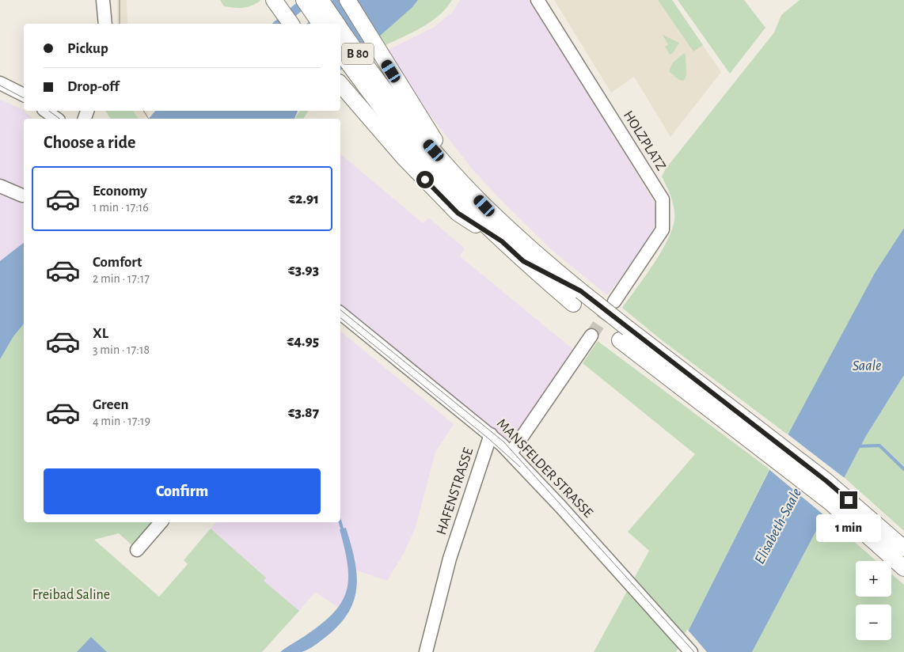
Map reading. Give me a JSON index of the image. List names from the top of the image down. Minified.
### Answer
{"streets":{"main road":["B 80"],"street":["HOLZPLATZ","MANSFELDER STRASSE","HAFENSTRASSE"]},"crossings":[["MANSFELDER STRASSE","HAFENSTRASSE"]],"water":["Saale","Elisabeth-Saale"],"parks":["Freibad Saline"],"page":{"banner":["Pickup","Drop-off"],"heading":"Choose a ride","list":[{"name":"Economy","note":"1 min · 17:16","value":"€2.91"},{"name":"Comfort","note":"2 min · 17:17","value":"€3.93"},{"name":"XL","note":"3 min · 17:18","value":"€4.95"},{"name":"Green","note":"4 min · 17:19","value":"€3.87"}],"buttons":"Confirm","bubble":"1 min","map_buttons":["+","−"]}}
